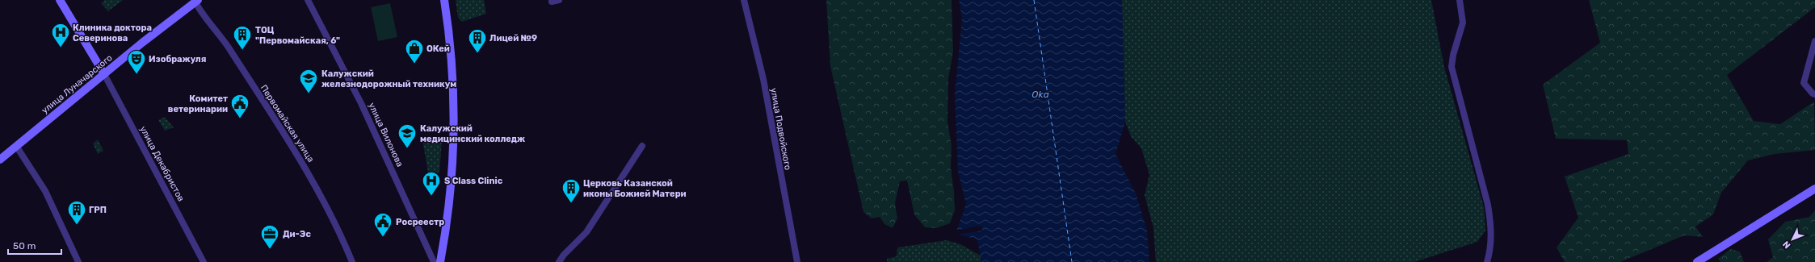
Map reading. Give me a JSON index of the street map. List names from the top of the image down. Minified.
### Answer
{"streets":{"main road":["улица Луначарского"],"street":["Первомайская улица","улица Подвойского","улица Вилонова","улица Декабристов"]},"crossings":[["улица Луначарского","Первомайская улица"],["улица Луначарского","улица Декабристов"]],"water":["Oka"],"places":{"hospital":["Клиника доктора Северинова","S Class Clinic"],"building":["ТОЦ \"Первомайская, 6\"","Лицей №9","Церковь Казанской иконы Божией Матери","ГРП"],"shop":["ОКей"],"theatre":["Изображуля"],"school or university":["Калужский железнодорожный техникум","Калужский медицинский колледж"],"public building":["Комитет ветеринарии","Росреестр"],"office":["Ди-Эс"]},"scale_bar":"50 m","north":"bottom left"}
